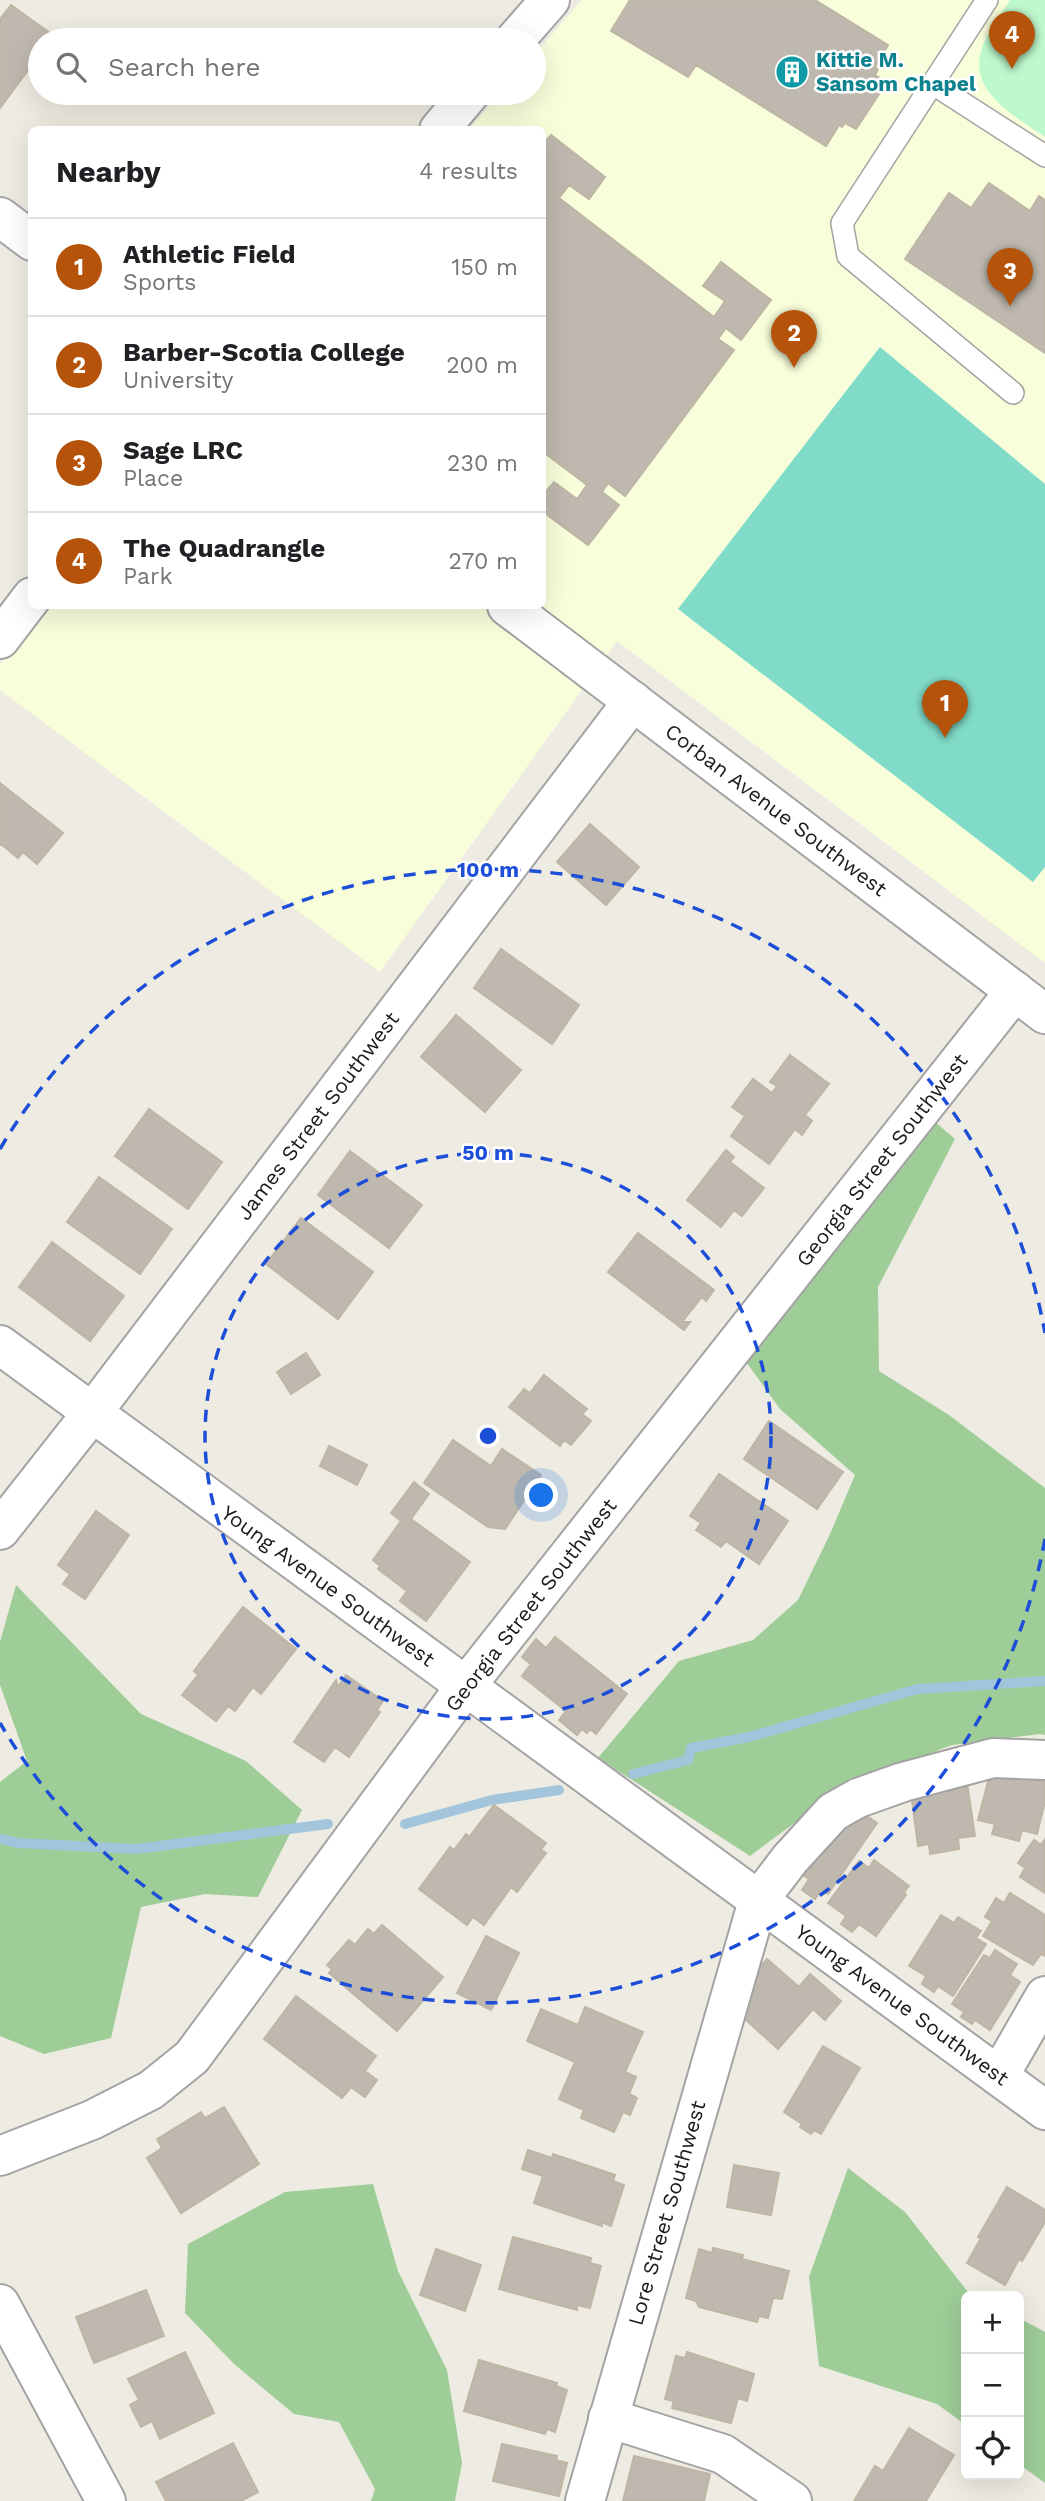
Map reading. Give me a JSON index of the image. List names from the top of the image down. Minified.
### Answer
{"streets":{"street":["Corban Avenue Southwest","James Street Southwest","Georgia Street Southwest","Young Avenue Southwest","Lore Street Southwest"]},"crossings":[["Corban Avenue Southwest","James Street Southwest"],["Corban Avenue Southwest","Georgia Street Southwest"],["James Street Southwest","Young Avenue Southwest"],["Georgia Street Southwest","Young Avenue Southwest"],["Young Avenue Southwest","Lore Street Southwest"]],"places":{"building":["Kittie M. Sansom Chapel"]},"page":{"pins":["4","3","2","1"],"search":"Search here","heading":["Nearby","4 results"],"list":[{"mark":"1","name":"Athletic Field","note":"Sports","value":"150 m"},{"mark":"2","name":"Barber-Scotia College","note":"University","value":"200 m"},{"mark":"3","name":"Sage LRC","note":"Place","value":"230 m"},{"mark":"4","name":"The Quadrangle","note":"Park","value":"270 m"}],"map_buttons":["+","−"]},"rings":["100 m","50 m"]}
